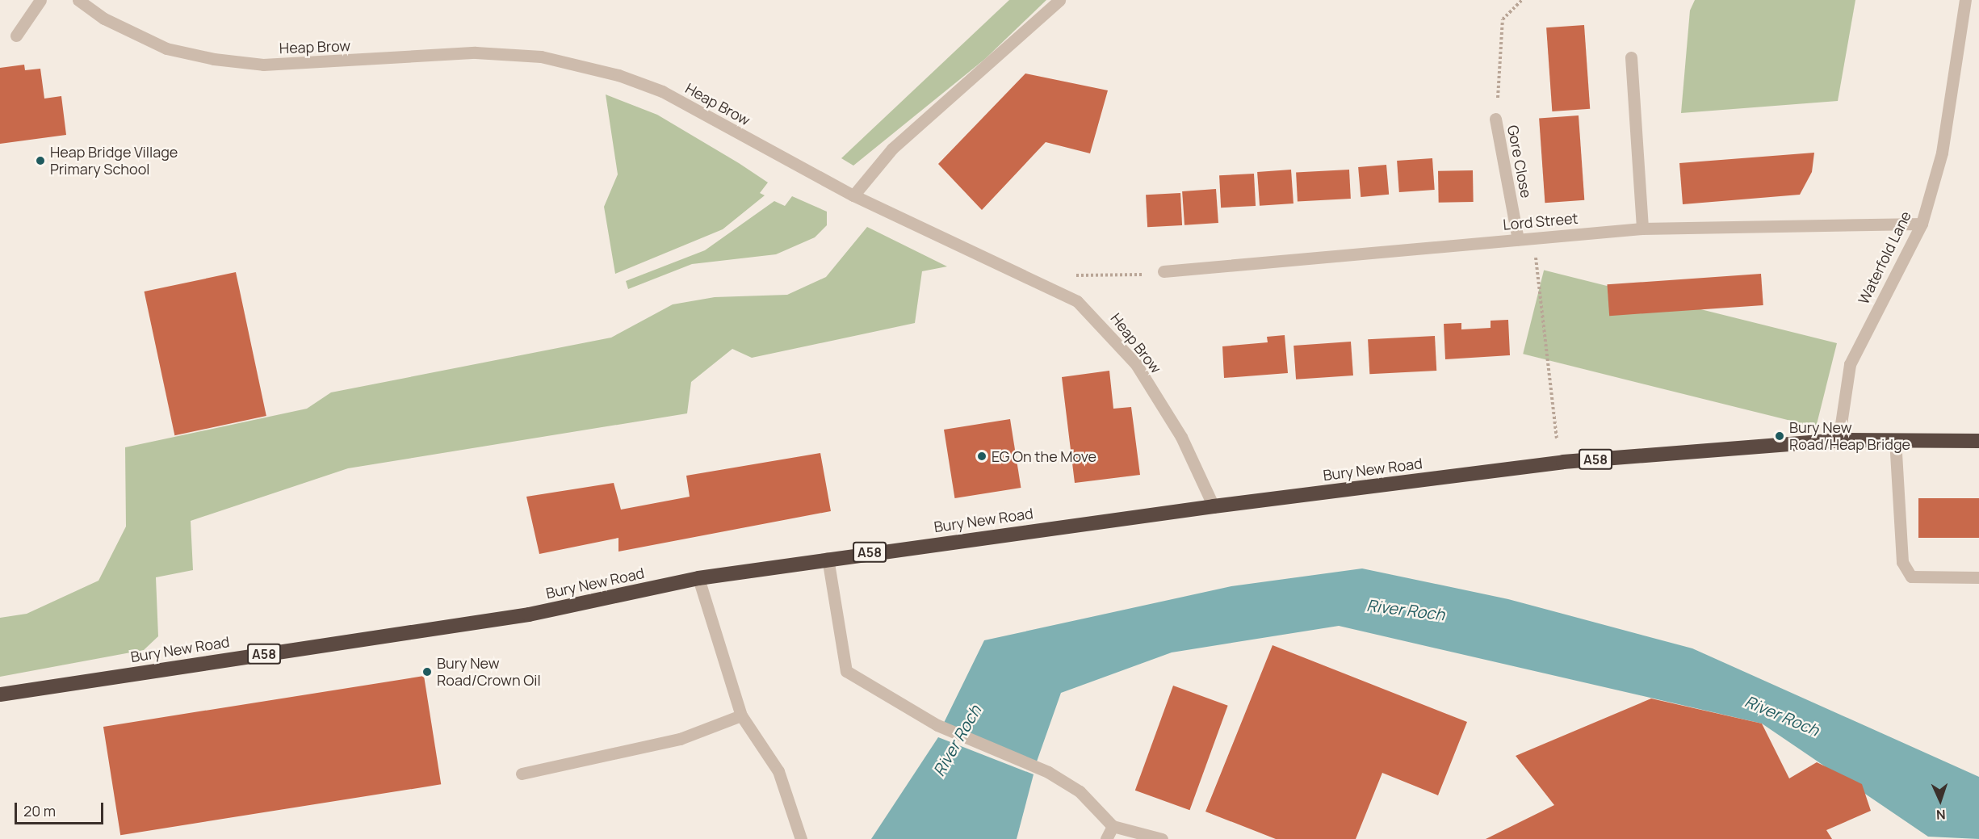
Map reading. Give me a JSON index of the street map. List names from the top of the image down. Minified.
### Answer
{"streets":{"highway":["A58","Bury New Road"],"street":["Heap Brow","Gore Close","Lord Street","Waterfold Lane"]},"crossings":[["Heap Brow","Bury New Road"],["Gore Close","Lord Street"],["Lord Street","Waterfold Lane"],["Waterfold Lane","Bury New Road"]],"water":["River Roch"],"places":["Heap Bridge Village Primary School","Bury New Road/Heap Bridge","EG On the Move","Bury New Road/Crown Oil"],"scale_bar":"20 m","north":"bottom"}
